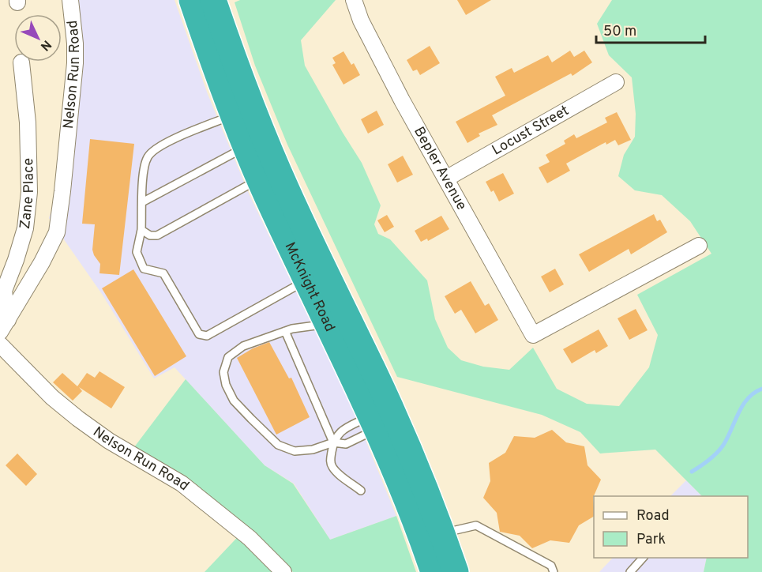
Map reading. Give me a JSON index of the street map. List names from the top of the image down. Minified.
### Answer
{"streets":{"highway":["McKnight Road"],"street":["Nelson Run Road","Locust Street","Bepler Avenue","Zane Place"]},"crossings":[["Nelson Run Road","Zane Place"],["Locust Street","Bepler Avenue"]],"legend":["Road","Park"],"scale_bar":"50 m","north":"bottom right"}
